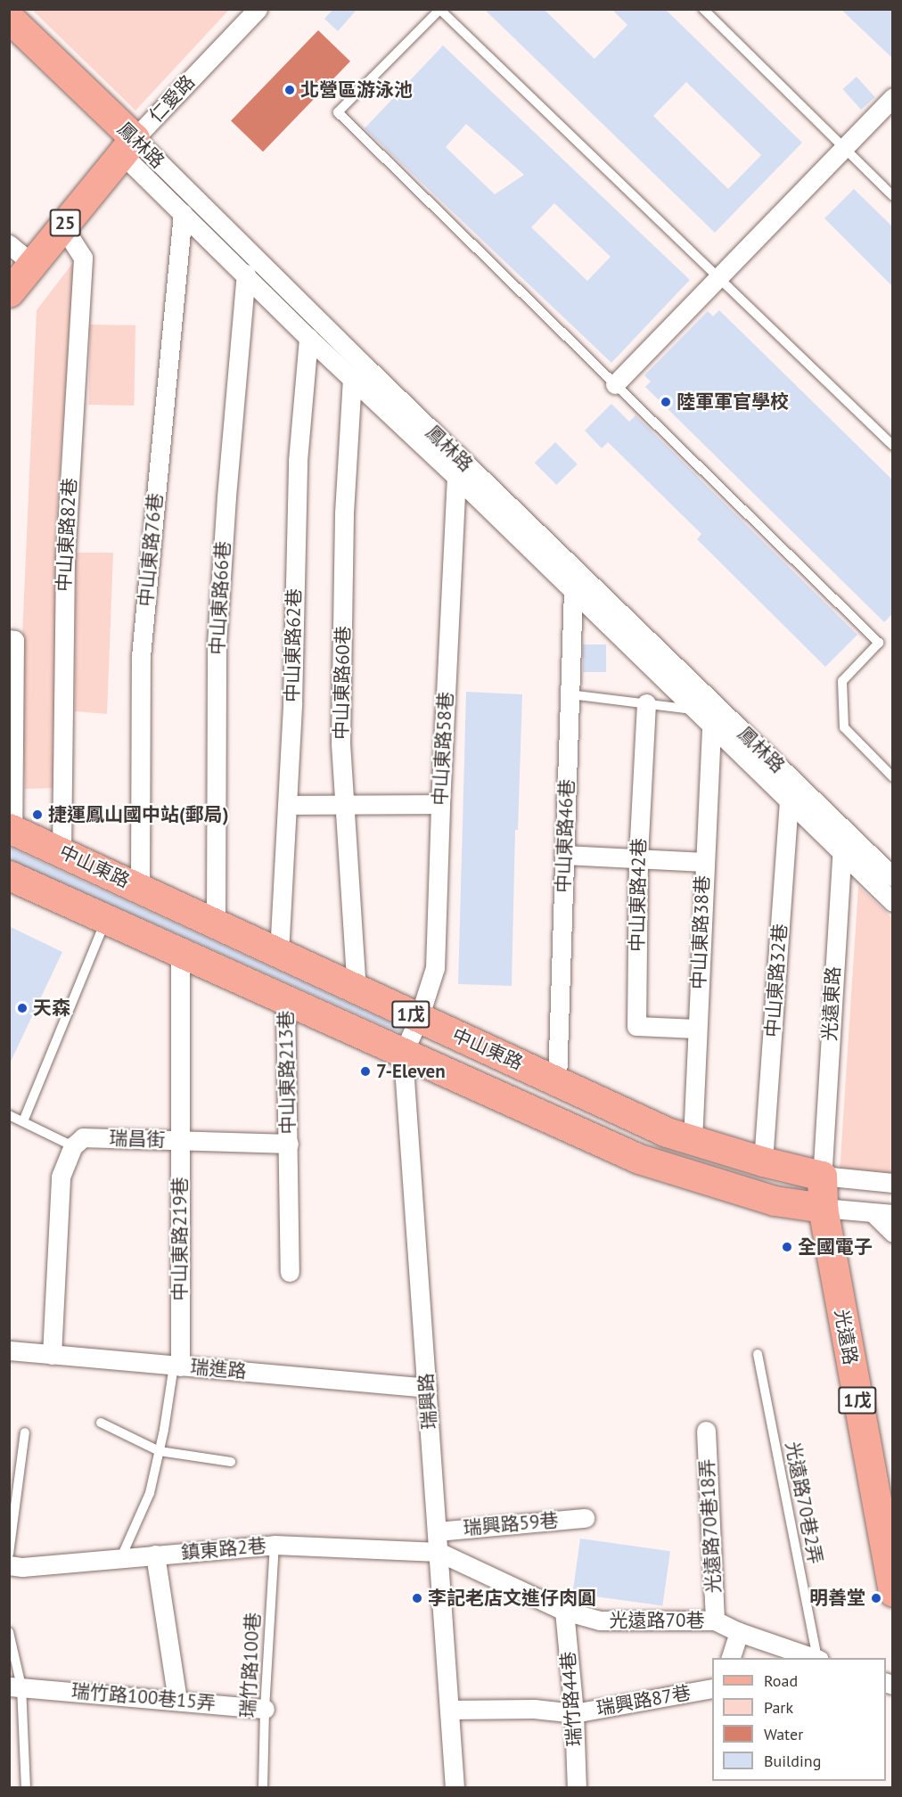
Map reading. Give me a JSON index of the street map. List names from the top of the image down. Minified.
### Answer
{"streets":{"main road":["仁愛路","鳳林路","25","中山東路","1戊","光遠路"],"street":["中山東路82巷","中山東路76巷","中山東路66巷","中山東路62巷","中山東路60巷","中山東路58巷","中山東路46巷","中山東路42巷","中山東路38巷","中山東路32巷","光遠東路","中山東路213巷","瑞昌街","中山東路219巷","瑞進路","瑞興路","瑞興路59巷","光遠路70巷18弄","鎮東路2巷","光遠路70巷","瑞竹路100巷15弄","瑞竹路44巷","瑞興路87巷"],"lane":["光遠路70巷2弄","瑞竹路100巷"]},"crossings":[["仁愛路","鳳林路"],["仁愛路","中山東路82巷"],["鳳林路","中山東路76巷"],["鳳林路","中山東路66巷"],["鳳林路","中山東路62巷"],["鳳林路","中山東路60巷"],["鳳林路","中山東路58巷"],["鳳林路","中山東路46巷"],["鳳林路","中山東路38巷"],["鳳林路","中山東路32巷"],["鳳林路","光遠東路"],["中山東路82巷","中山東路"],["中山東路76巷","中山東路"],["中山東路66巷","中山東路"],["中山東路62巷","中山東路"],["中山東路60巷","中山東路"],["中山東路58巷","中山東路"],["中山東路58巷","瑞興路"],["中山東路46巷","中山東路"],["中山東路","中山東路38巷"],["中山東路","中山東路32巷"],["中山東路","光遠東路"],["中山東路","中山東路213巷"],["中山東路","中山東路219巷"],["中山東路","光遠路"],["中山東路","瑞興路"],["中山東路42巷","中山東路38巷"],["光遠東路","光遠路"],["中山東路213巷","瑞昌街"],["瑞昌街","中山東路219巷"],["中山東路219巷","瑞進路"],["瑞進路","瑞興路"],["瑞興路","瑞興路59巷"],["瑞興路","鎮東路2巷"],["瑞興路","光遠路70巷"],["瑞興路","瑞興路87巷"],["光遠路70巷18弄","光遠路70巷"],["鎮東路2巷","光遠路70巷"],["鎮東路2巷","瑞竹路100巷"],["光遠路70巷","瑞竹路44巷"],["瑞竹路100巷","瑞竹路100巷15弄"],["瑞竹路44巷","瑞興路87巷"]],"places":["北營區游泳池","陸軍軍官學校","捷運鳳山國中站(郵局)","天森","7-Eleven","全國電子","李記老店文進仔肉圓","明善堂"],"legend":["Road","Park","Water","Building"]}
